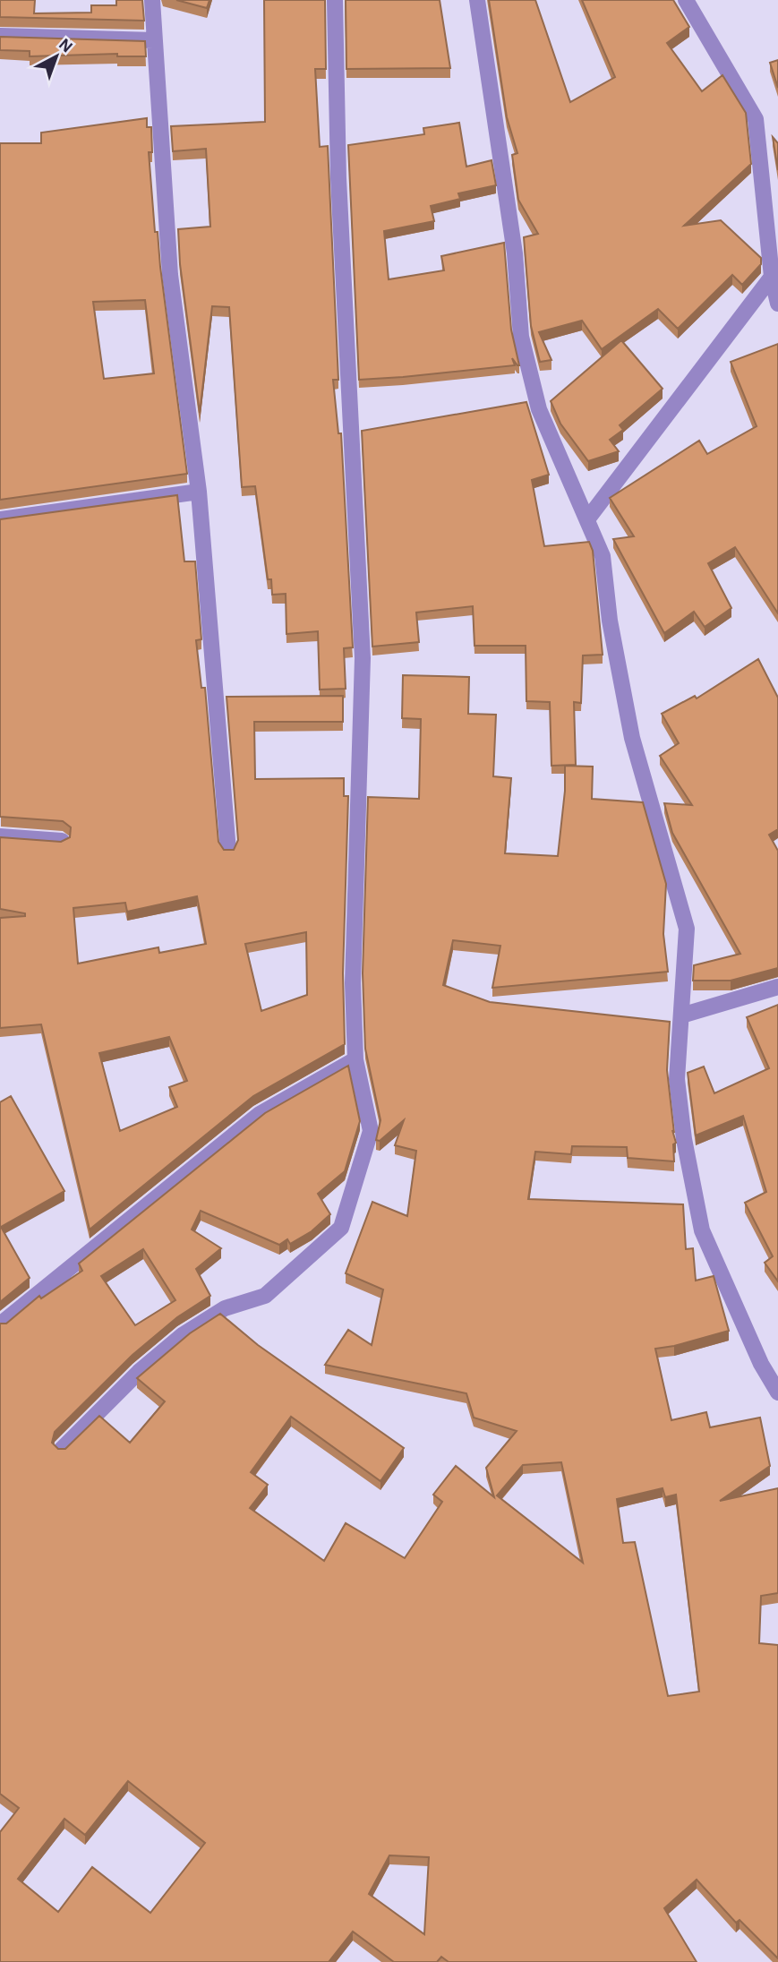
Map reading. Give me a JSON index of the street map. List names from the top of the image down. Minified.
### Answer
{"north":"top right"}
